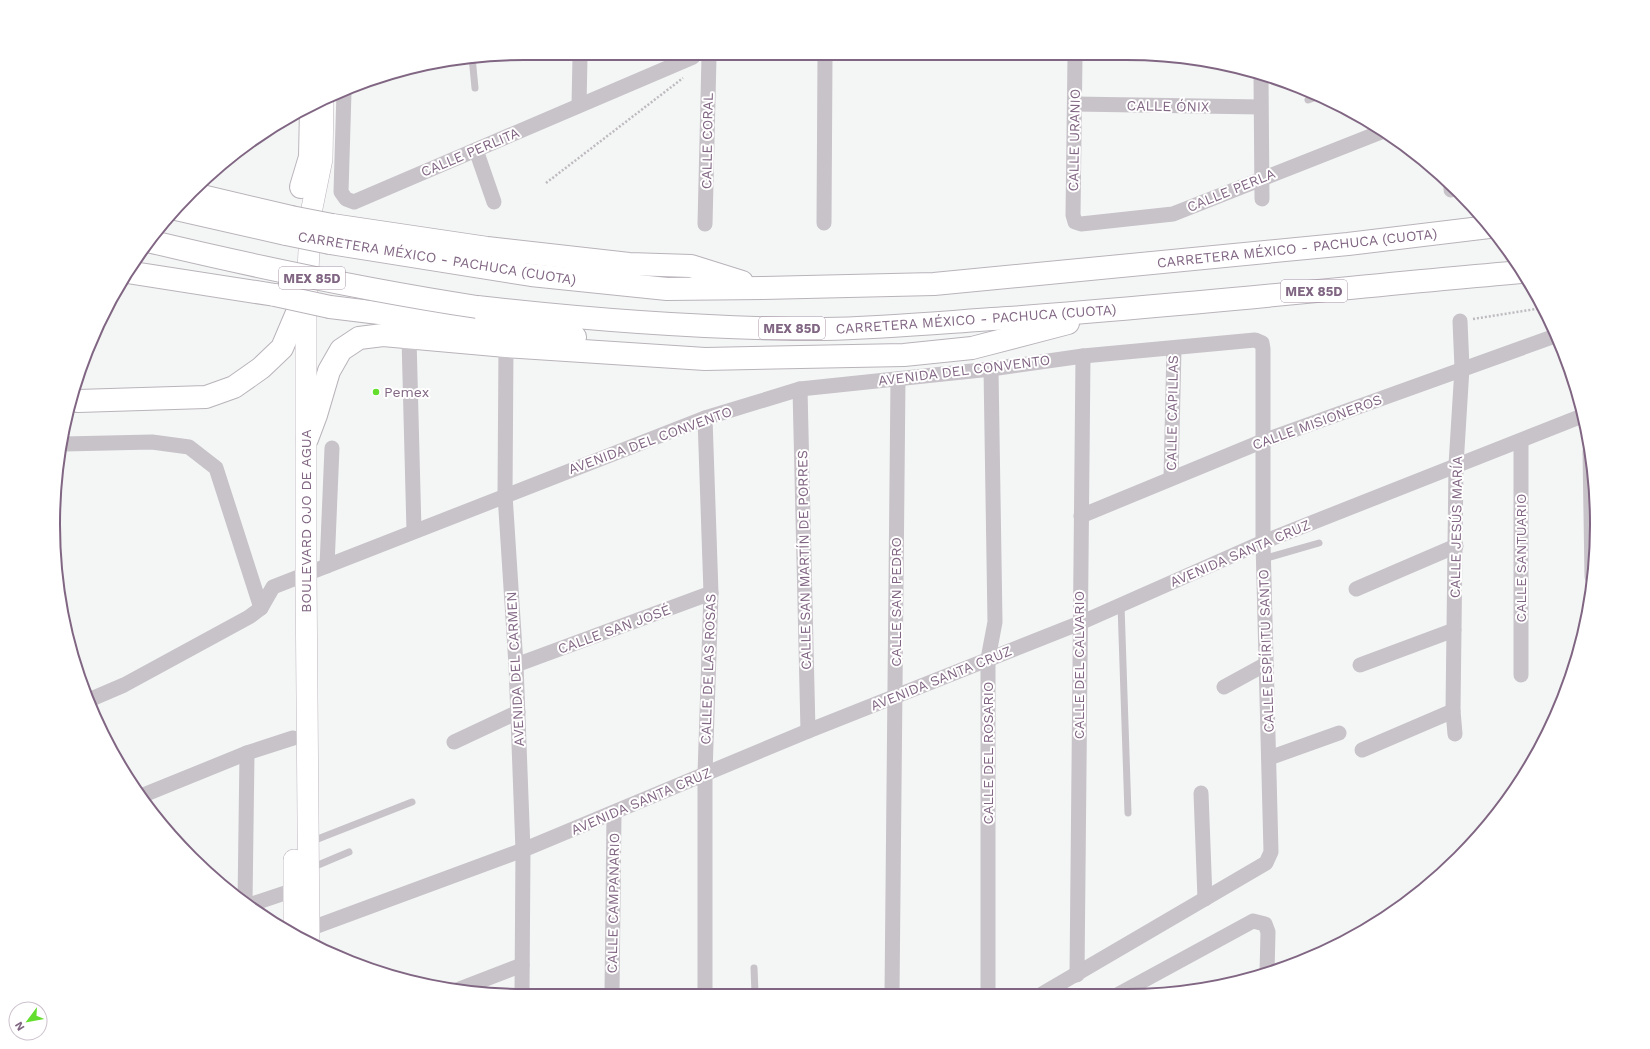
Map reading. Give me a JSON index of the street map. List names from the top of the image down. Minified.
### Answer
{"streets":{"main road":["CARRETERA MÉXICO - PACHUCA (CUOTA)","MEX 85D","BOULEVARD OJO DE AGUA"],"street":["CALLE ÓNIX","CALLE URANIO","CALLE CORAL","CALLE PERLITA","CALLE PERLA","AVENIDA DEL CONVENTO","CALLE CAPILLAS","CALLE MISIONEROS","CALLE JESÚS MARÍA","AVENIDA SANTA CRUZ","CALLE SANTUARIO","CALLE SAN MARTÍN DE PORRES","CALLE SAN PEDRO","CALLE SAN JOSÉ","CALLE ESPÍRITU SANTO","CALLE DEL CALVARIO","AVENIDA DEL CARMEN","CALLE DE LAS ROSAS","CALLE DEL ROSARIO","CALLE CAMPANARIO"]},"crossings":[["CALLE ÓNIX","CALLE URANIO"],["CALLE URANIO","CALLE PERLA"],["AVENIDA DEL CONVENTO","CALLE CAPILLAS"],["AVENIDA DEL CONVENTO","BOULEVARD OJO DE AGUA"],["AVENIDA DEL CONVENTO","CALLE SAN MARTÍN DE PORRES"],["AVENIDA DEL CONVENTO","CALLE SAN PEDRO"],["AVENIDA DEL CONVENTO","CALLE ESPÍRITU SANTO"],["AVENIDA DEL CONVENTO","CALLE DEL CALVARIO"],["AVENIDA DEL CONVENTO","AVENIDA DEL CARMEN"],["AVENIDA DEL CONVENTO","CALLE DE LAS ROSAS"],["AVENIDA DEL CONVENTO","CALLE DEL ROSARIO"],["CALLE CAPILLAS","CALLE MISIONEROS"],["CALLE MISIONEROS","CALLE JESÚS MARÍA"],["CALLE MISIONEROS","CALLE ESPÍRITU SANTO"],["CALLE MISIONEROS","CALLE DEL CALVARIO"],["CALLE JESÚS MARÍA","AVENIDA SANTA CRUZ"],["AVENIDA SANTA CRUZ","CALLE SANTUARIO"],["AVENIDA SANTA CRUZ","CALLE SAN MARTÍN DE PORRES"],["AVENIDA SANTA CRUZ","CALLE SAN PEDRO"],["AVENIDA SANTA CRUZ","CALLE ESPÍRITU SANTO"],["AVENIDA SANTA CRUZ","CALLE DEL CALVARIO"],["AVENIDA SANTA CRUZ","AVENIDA DEL CARMEN"],["AVENIDA SANTA CRUZ","CALLE DE LAS ROSAS"],["AVENIDA SANTA CRUZ","CALLE DEL ROSARIO"],["AVENIDA SANTA CRUZ","CALLE CAMPANARIO"],["CALLE SAN JOSÉ","AVENIDA DEL CARMEN"],["CALLE SAN JOSÉ","CALLE DE LAS ROSAS"]],"places":["Pemex"],"north":"bottom left"}
